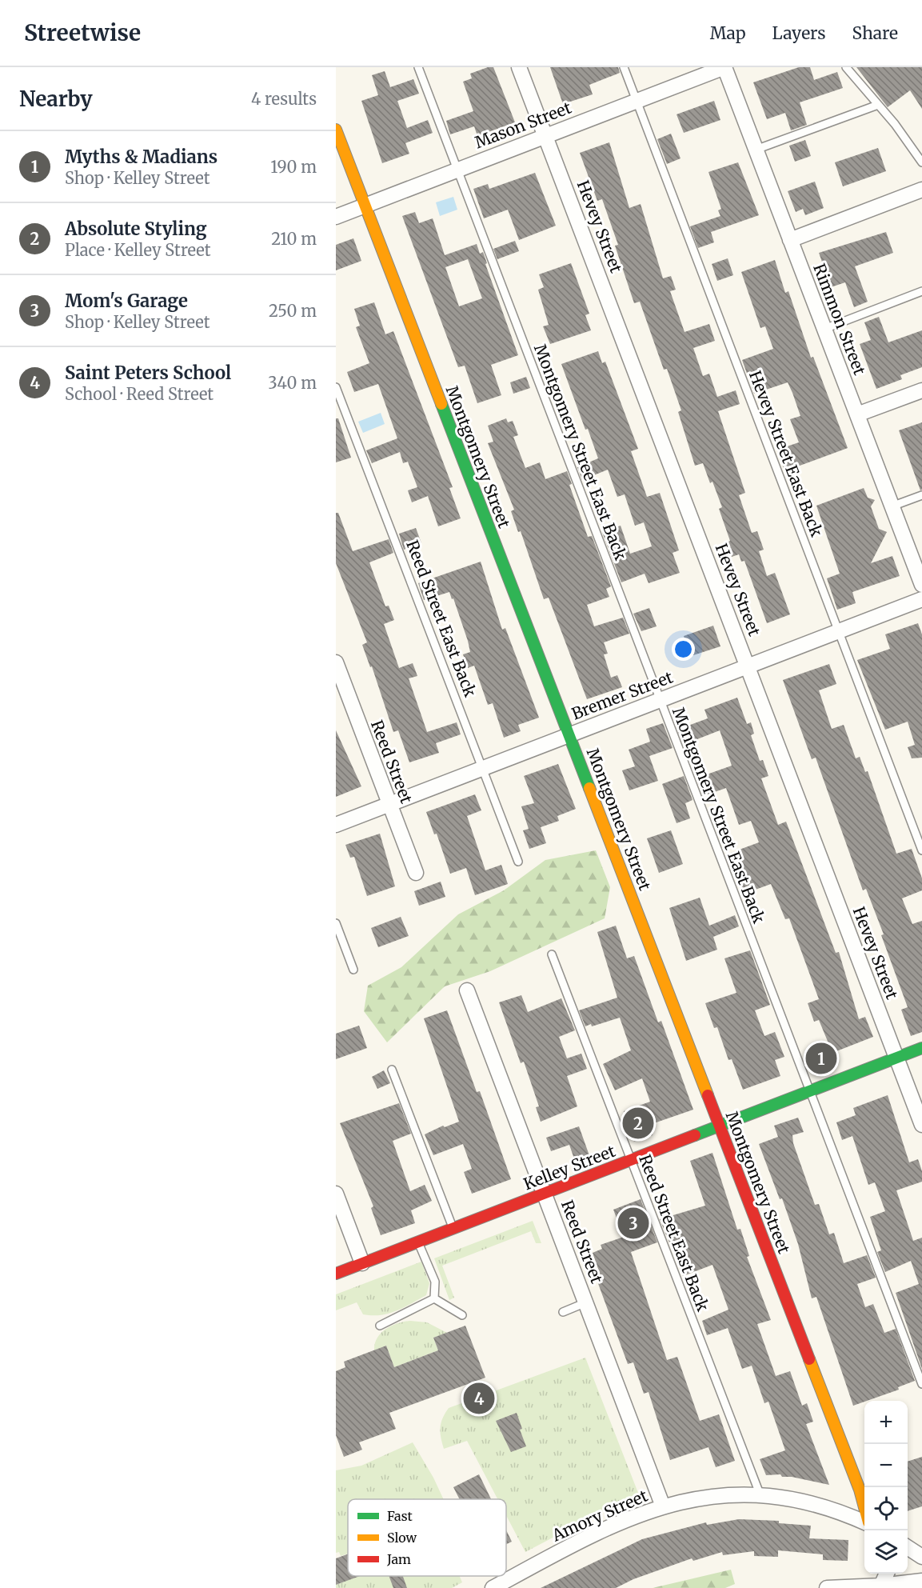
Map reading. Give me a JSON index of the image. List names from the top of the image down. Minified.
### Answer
{"streets":{"street":["Mason Street","Hevey Street","Rimmon Street","Montgomery Street","Bremer Street","Reed Street","Kelley Street","Amory Street"],"lane":["Montgomery Street East Back","Hevey Street East Back","Reed Street East Back"]},"crossings":[["Mason Street","Hevey Street"],["Mason Street","Rimmon Street"],["Mason Street","Montgomery Street East Back"],["Mason Street","Hevey Street East Back"],["Mason Street","Montgomery Street"],["Hevey Street","Bremer Street"],["Hevey Street","Kelley Street"],["Montgomery Street East Back","Bremer Street"],["Montgomery Street East Back","Kelley Street"],["Hevey Street East Back","Bremer Street"],["Montgomery Street","Bremer Street"],["Montgomery Street","Kelley Street"],["Reed Street East Back","Bremer Street"],["Reed Street East Back","Kelley Street"],["Reed Street East Back","Amory Street"],["Bremer Street","Reed Street"],["Reed Street","Kelley Street"],["Reed Street","Amory Street"]],"legend":["Fast","Slow","Jam"],"page":{"header":"Streetwise","nav":["Map","Layers","Share"],"heading":["Nearby","4 results"],"list":[{"mark":"1","name":"Myths & Madians","note":"Shop · Kelley Street","value":"190 m"},{"mark":"2","name":"Absolute Styling","note":"Place · Kelley Street","value":"210 m"},{"mark":"3","name":"Mom's Garage","note":"Shop · Kelley Street","value":"250 m"},{"mark":"4","name":"Saint Peters School","note":"School · Reed Street","value":"340 m"}],"pins":["1","2","3","4"],"map_buttons":["+","−"]}}
